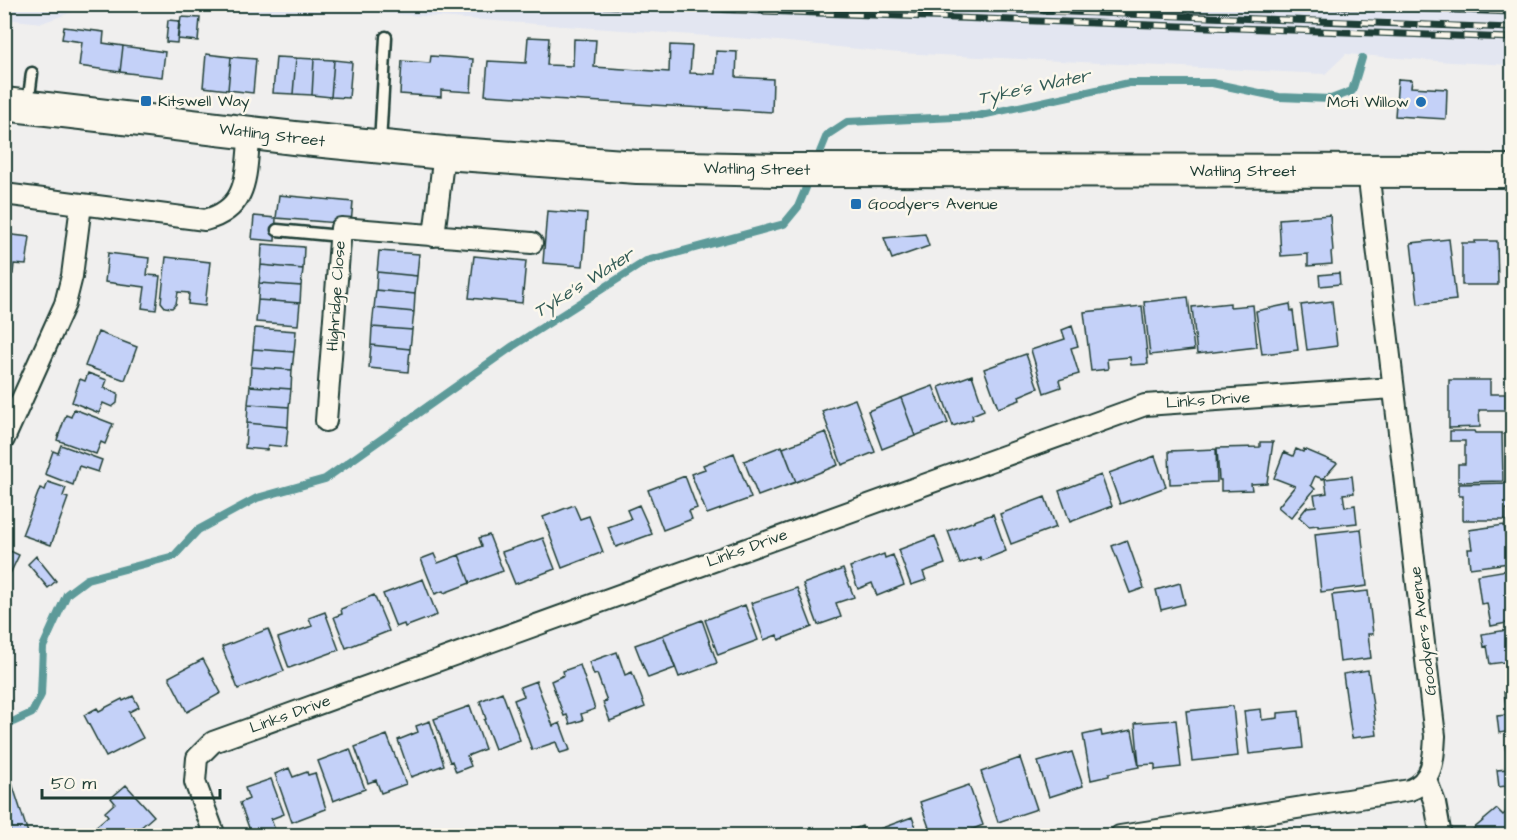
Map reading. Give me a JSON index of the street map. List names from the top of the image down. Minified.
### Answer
{"streets":{"main road":["Watling Street"],"street":["Highridge Close","Links Drive","Goodyers Avenue"]},"crossings":[["Watling Street","Goodyers Avenue"],["Links Drive","Goodyers Avenue"]],"water":["Tyke's Water"],"places":{"transit":["Kitswell Way","Goodyers Avenue"],"other":["Moti Willow"]},"scale_bar":"50 m"}
